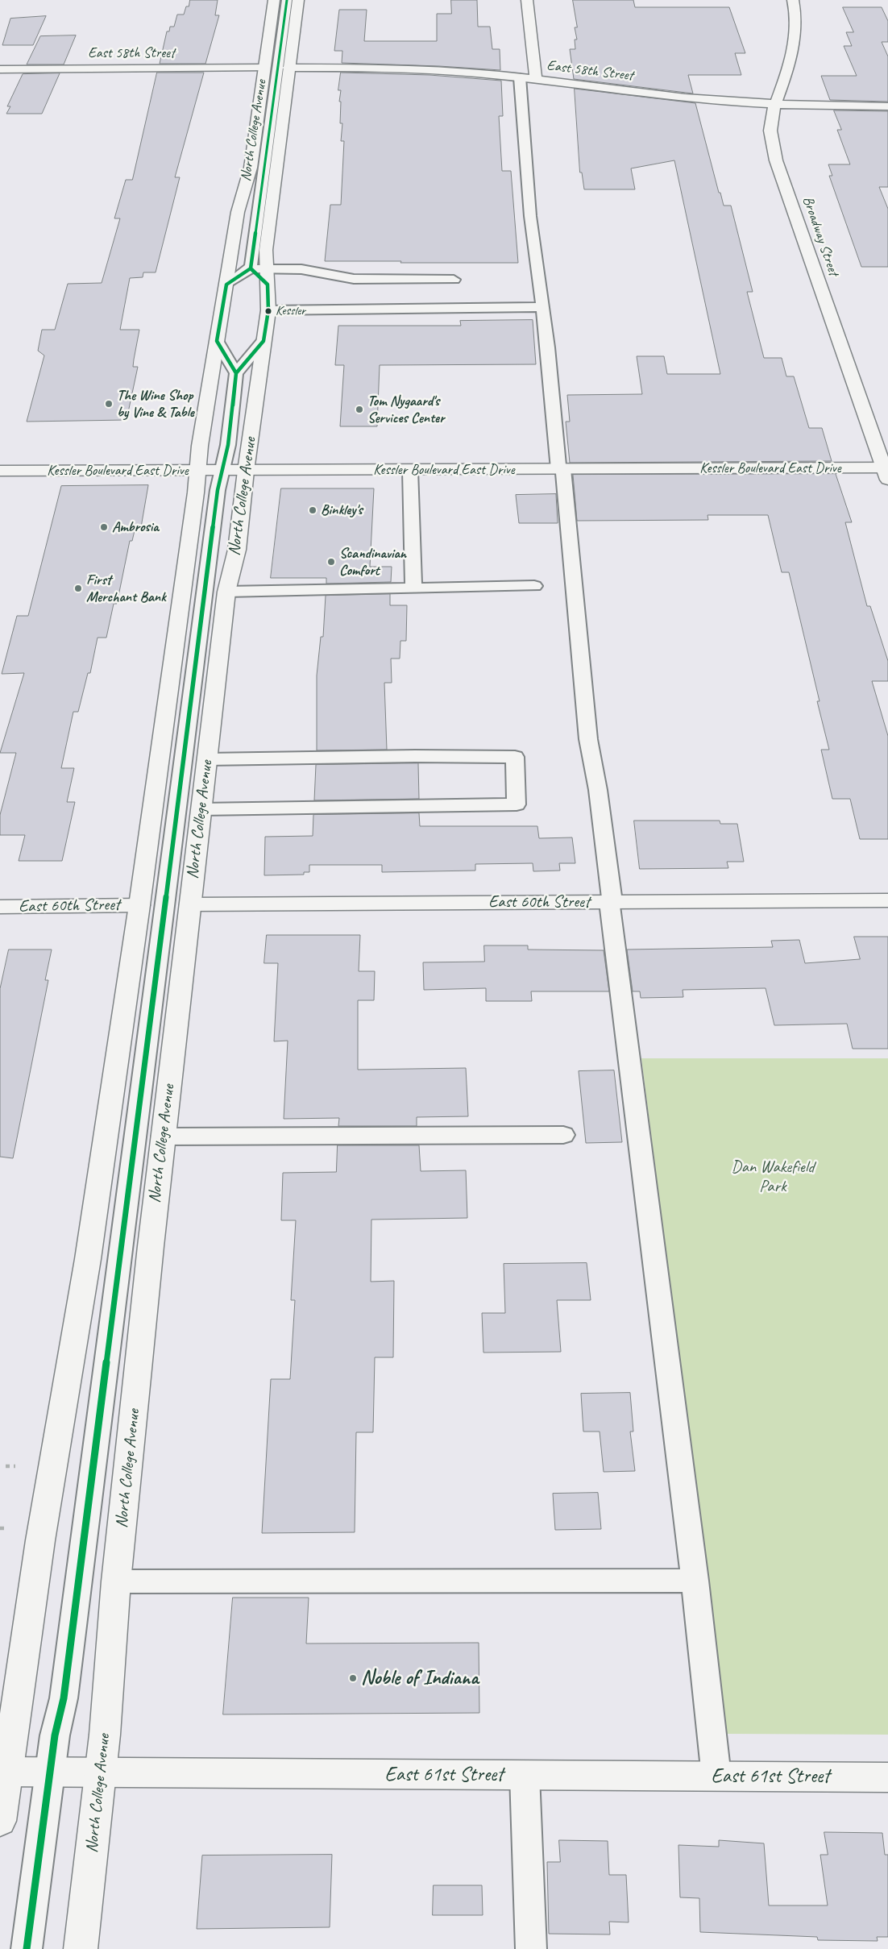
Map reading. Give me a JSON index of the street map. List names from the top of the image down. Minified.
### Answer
{"streets":{"main road":["East 58th Street","North College Avenue","Broadway Street","Kessler Boulevard East Drive","East 60th Street","East 61st Street"]},"crossings":[["East 58th Street","North College Avenue"],["East 58th Street","Broadway Street"],["North College Avenue","Kessler Boulevard East Drive"],["North College Avenue","East 60th Street"],["North College Avenue","East 61st Street"],["Broadway Street","Kessler Boulevard East Drive"]],"parks":["Dan Wakefield Park"],"places":["Kessler","The Wine Shop by Vine & Table","Tom Nygaard's Services Center","Binkley's","Ambrosia","Scandinavian Comfort","First Merchant Bank","Noble of Indiana"]}
